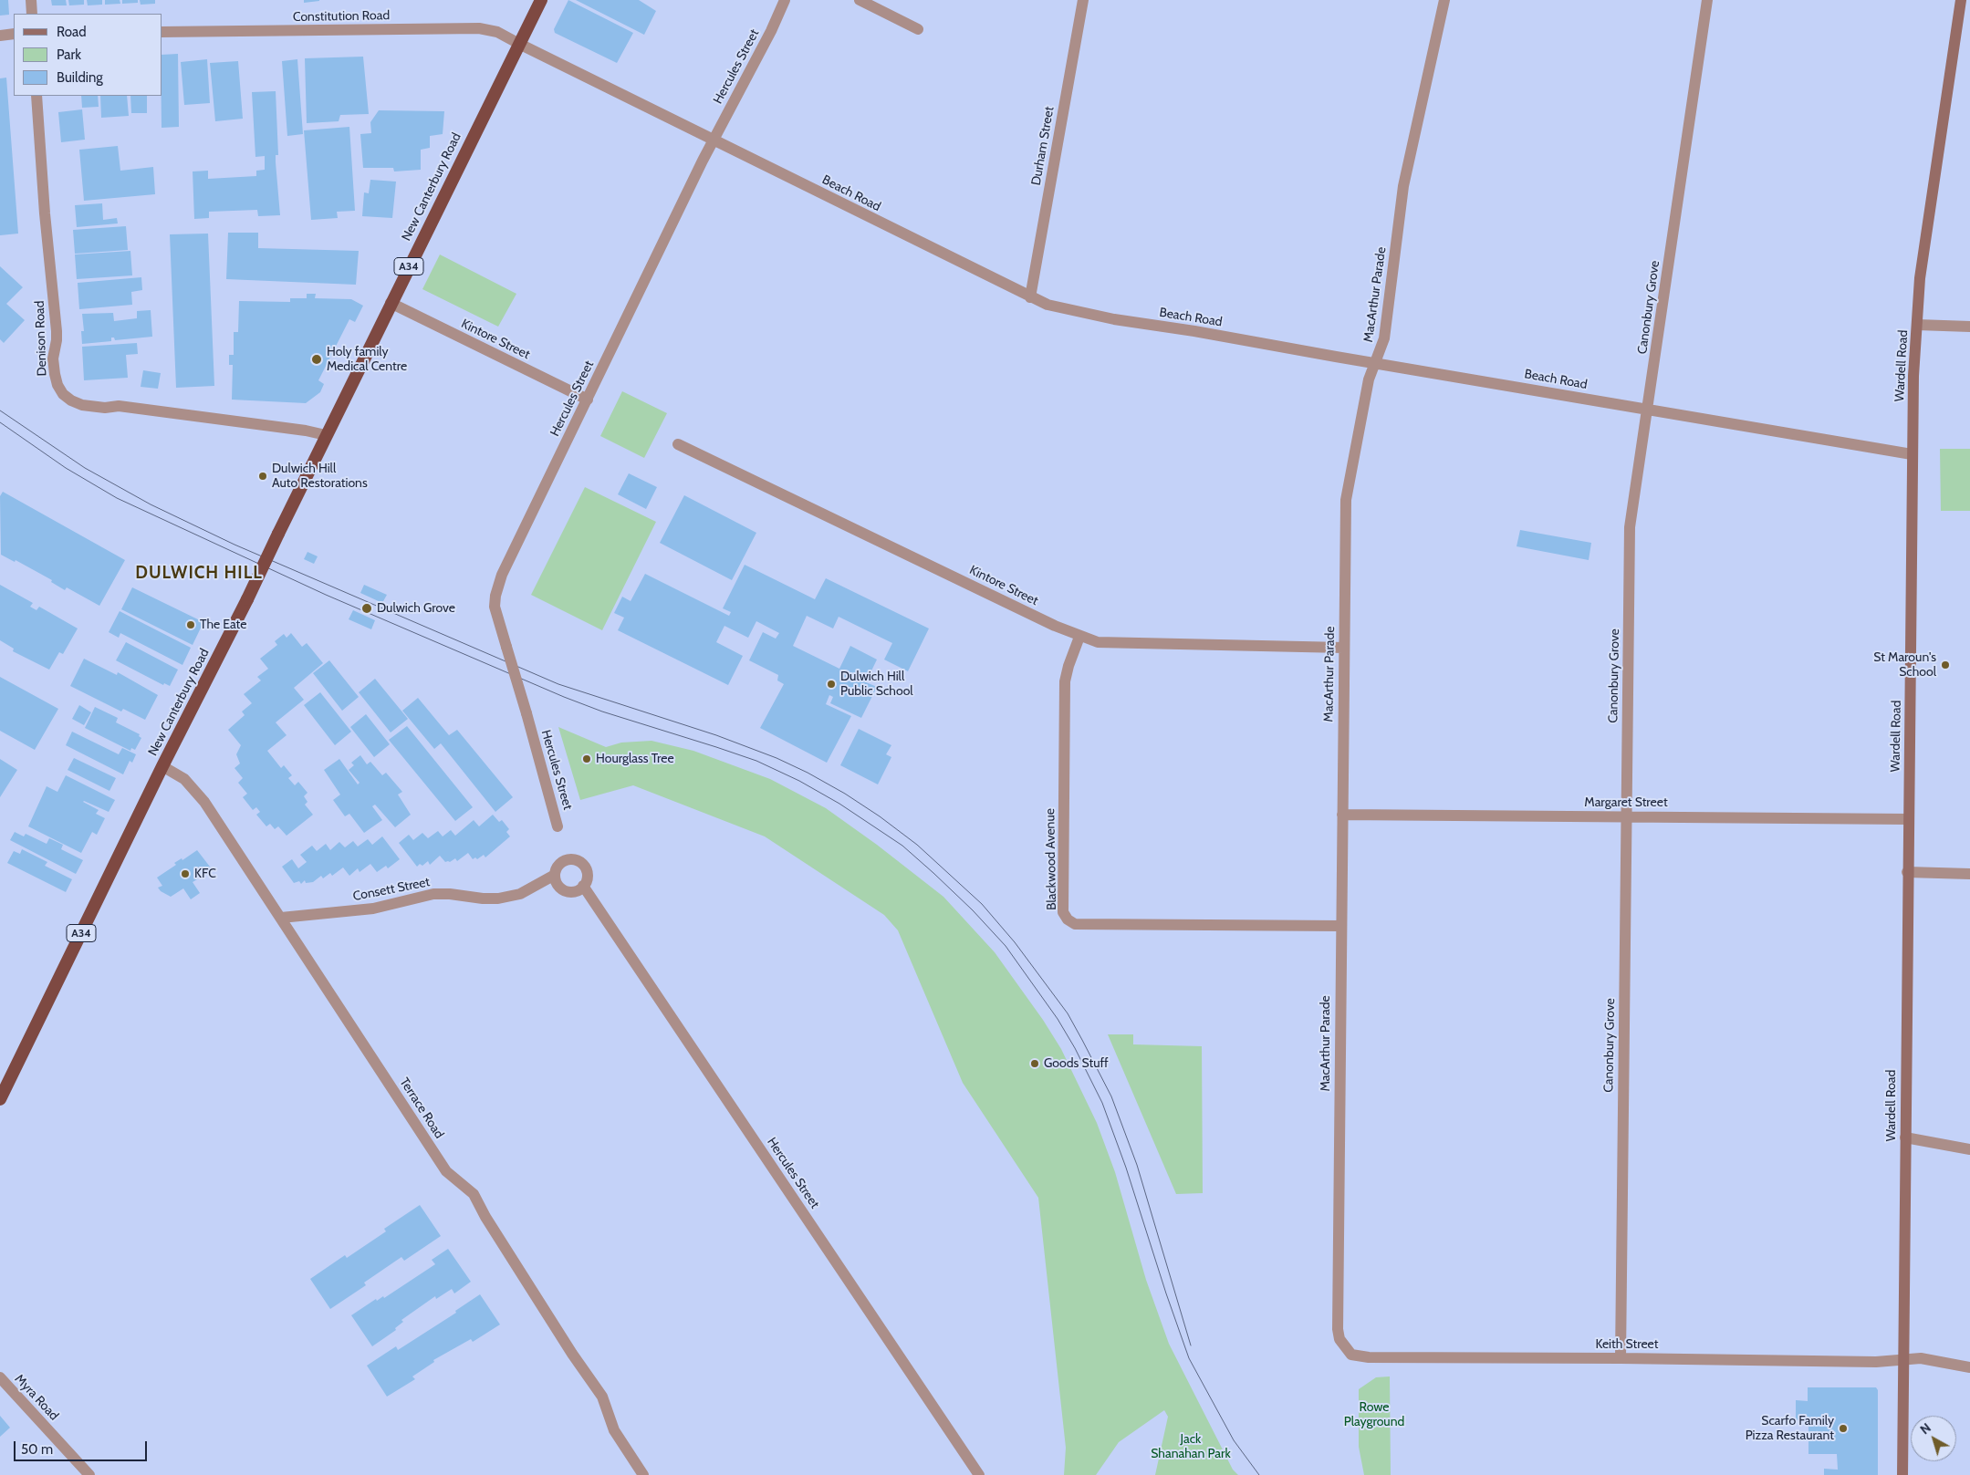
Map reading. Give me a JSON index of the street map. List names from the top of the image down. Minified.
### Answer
{"streets":{"highway":["New Canterbury Road","A34"],"main road":["Wardell Road"],"street":["Constitution Road","Hercules Street","Durham Street","Beach Road","MacArthur Parade","Canonbury Grove","Denison Road","Kintore Street","Margaret Street","Blackwood Avenue","Consett Street","Terrace Road","Keith Street","Myra Road"]},"crossings":[["Constitution Road","New Canterbury Road"],["Constitution Road","Beach Road"],["Hercules Street","Beach Road"],["Hercules Street","Kintore Street"],["Hercules Street","Consett Street"],["Durham Street","Beach Road"],["New Canterbury Road","Beach Road"],["New Canterbury Road","Denison Road"],["New Canterbury Road","Kintore Street"],["New Canterbury Road","Terrace Road"],["Beach Road","MacArthur Parade"],["Beach Road","Canonbury Grove"],["Beach Road","Wardell Road"],["MacArthur Parade","Kintore Street"],["MacArthur Parade","Margaret Street"],["MacArthur Parade","Blackwood Avenue"],["MacArthur Parade","Keith Street"],["Canonbury Grove","Margaret Street"],["Canonbury Grove","Keith Street"],["Kintore Street","Blackwood Avenue"],["Wardell Road","Margaret Street"],["Wardell Road","Keith Street"],["Consett Street","Terrace Road"]],"districts":["DULWICH HILL"],"parks":["Rowe Playground","Jack Shanahan Park"],"places":["Holy family Medical Centre","Dulwich Hill Auto Restorations","Dulwich Grove","The Eate","St Maroun's School","Dulwich Hill Public School","Hourglass Tree","KFC","Goods Stuff","Scarfo Family Pizza Restaurant"],"legend":["Road","Park","Building"],"scale_bar":"50 m","north":"top left"}
